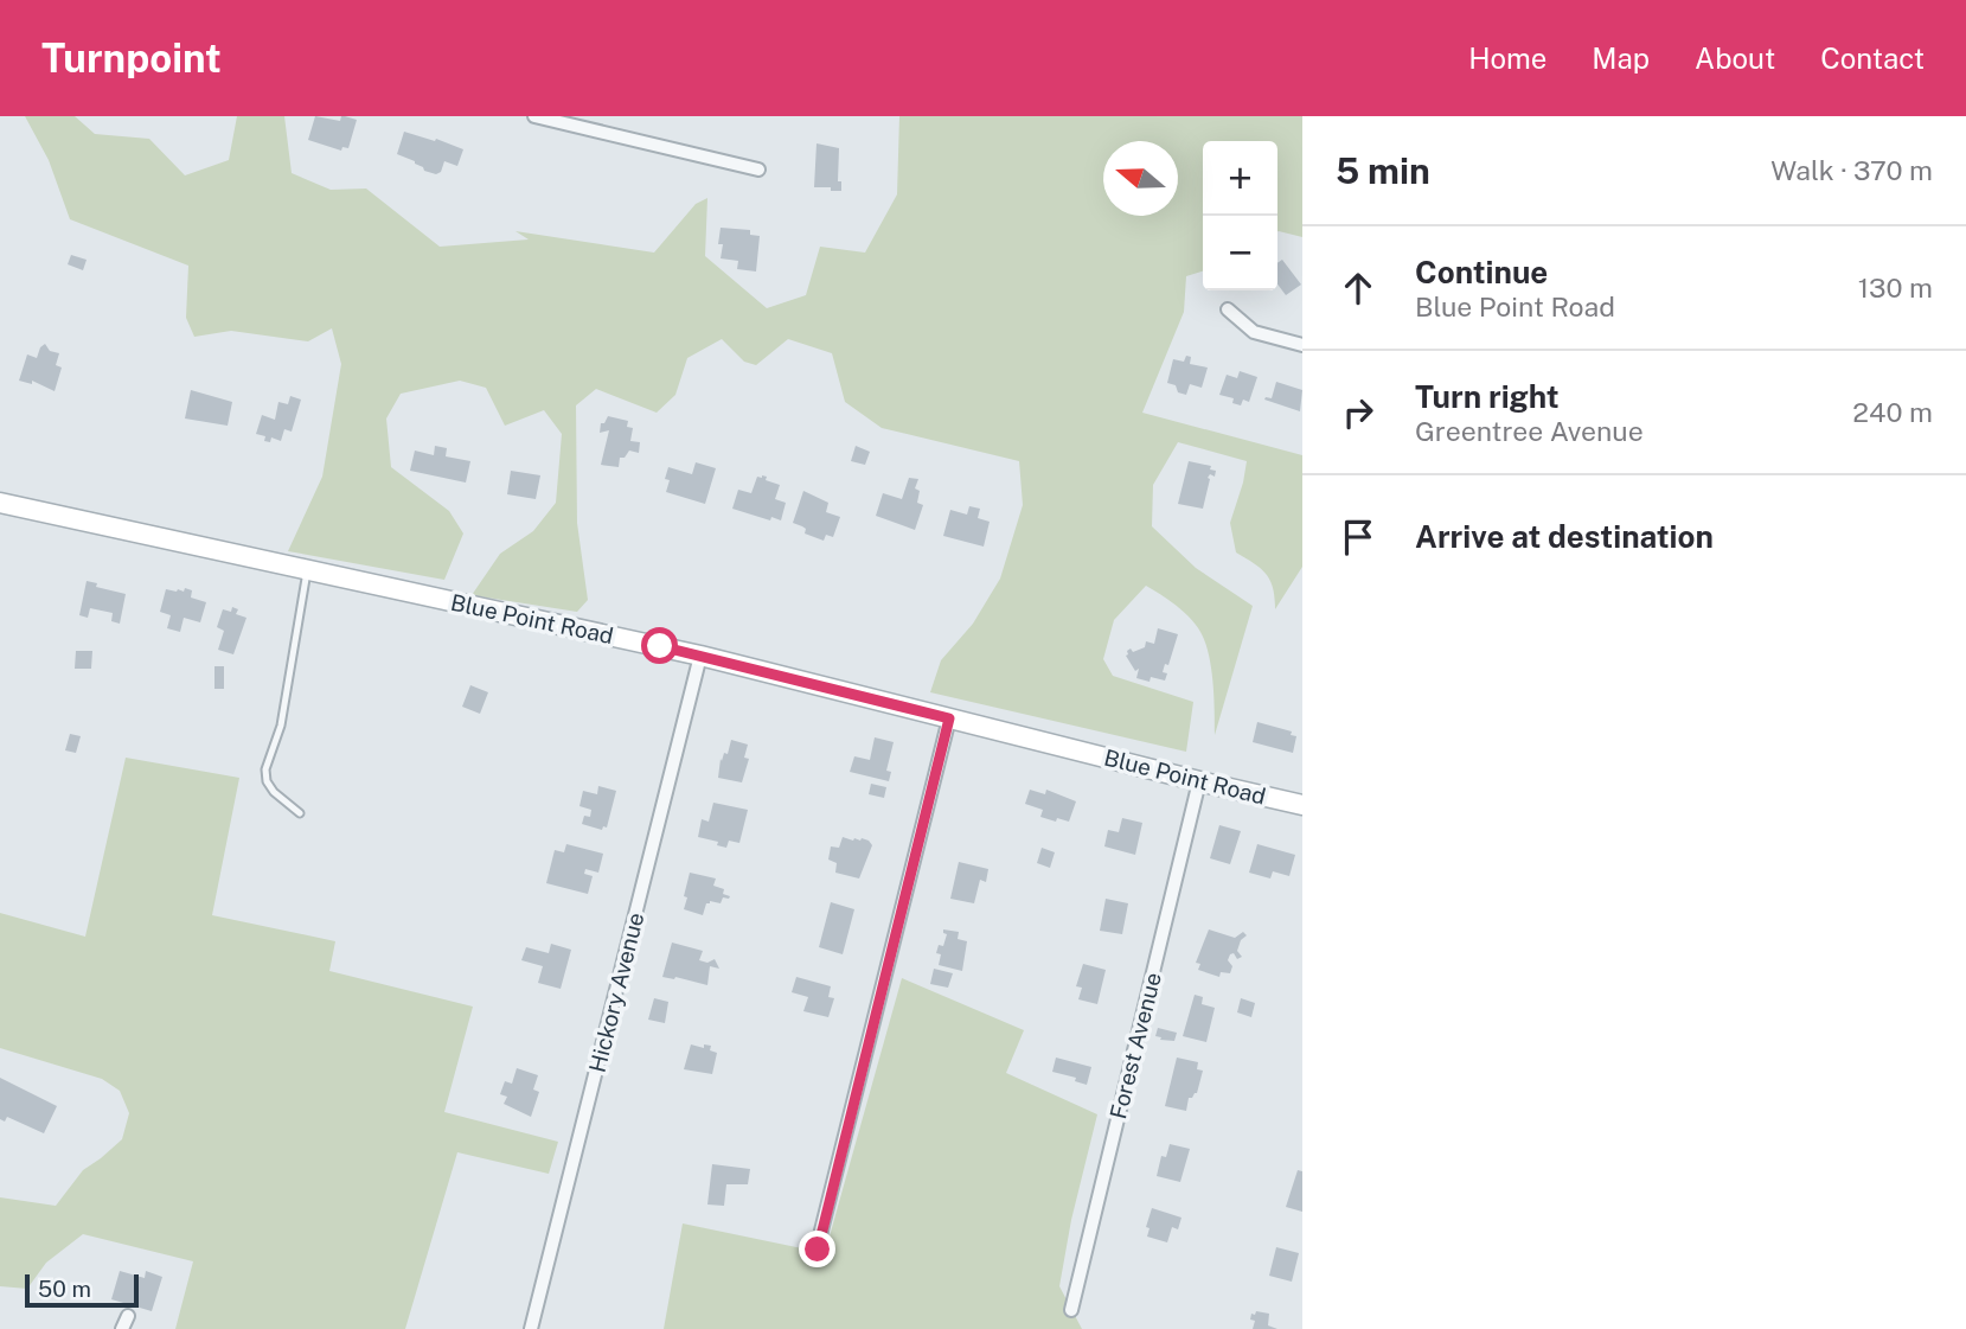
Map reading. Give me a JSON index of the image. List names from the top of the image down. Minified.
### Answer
{"streets":{"street":["Blue Point Road","Hickory Avenue","Forest Avenue"]},"crossings":[["Blue Point Road","Hickory Avenue"],["Blue Point Road","Forest Avenue"]],"scale_bar":"50 m","north":"left","page":{"header":"Turnpoint","nav":["Home","Map","About","Contact"],"heading":["5 min","Walk · 370 m"],"map_buttons":["+","−"],"list":[["Continue","Blue Point Road","130 m"],["Turn right","Greentree Avenue","240 m"],"Arrive at destination"],"scale":"50 m"}}
